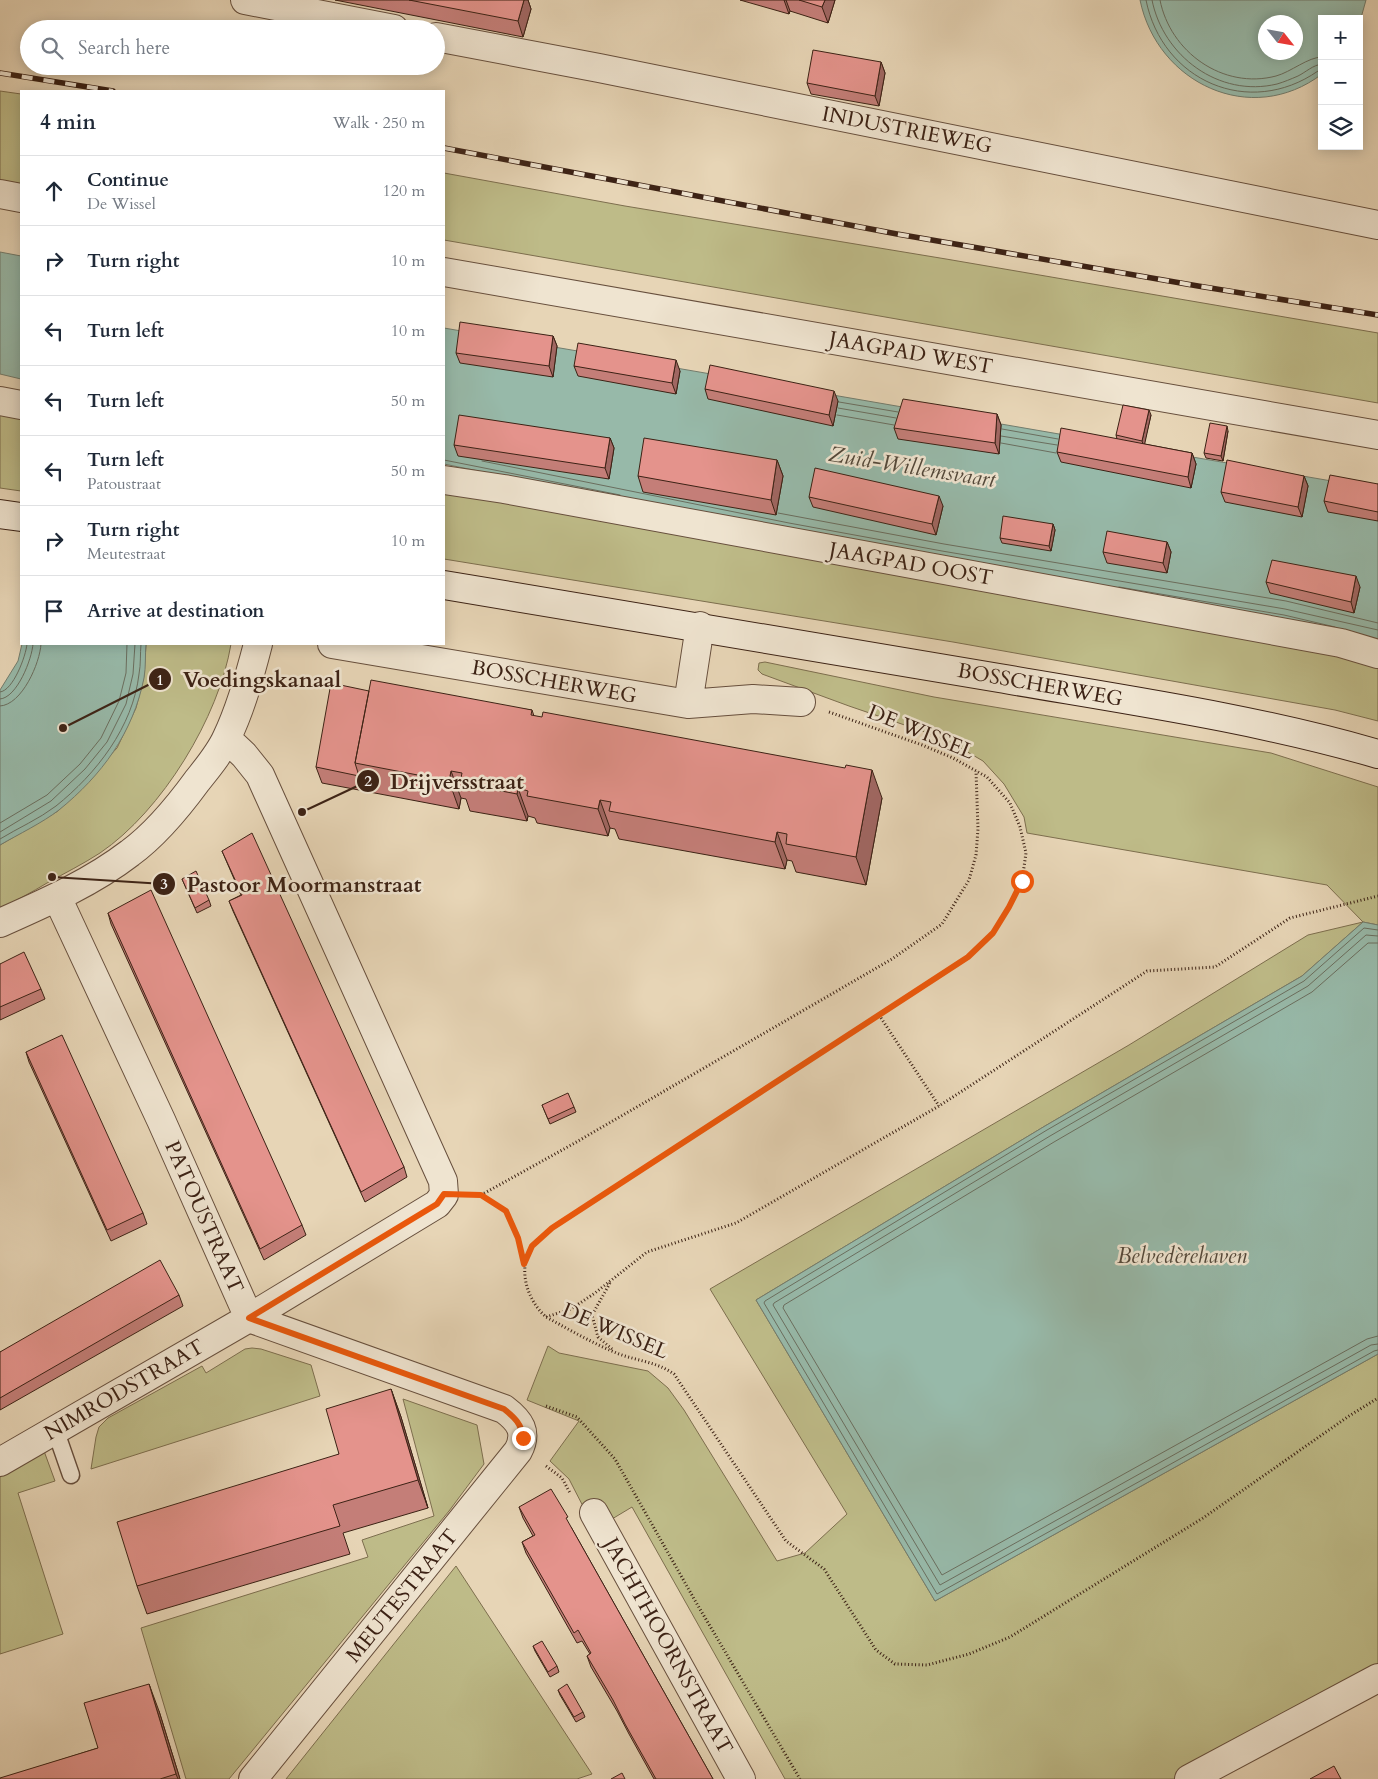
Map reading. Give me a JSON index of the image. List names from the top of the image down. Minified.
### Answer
{"streets":{"street":["INDUSTRIEWEG","JAAGPAD WEST","JAAGPAD OOST","BOSSCHERWEG","PATOUSTRAAT","NIMRODSTRAAT","MEUTESTRAAT","JACHTHOORNSTRAAT"],"path":["DE WISSEL"]},"crossings":[["BOSSCHERWEG","DE WISSEL"],["PATOUSTRAAT","NIMRODSTRAAT"],["PATOUSTRAAT","MEUTESTRAAT"]],"water":["Zuid-Willemsvaart","Belvedèrehaven"],"places":["Voedingskanaal","Drijversstraat","Pastoor Moormanstraat"],"north":"bottom right","page":{"map_buttons":["+","−"],"search":"Search here","heading":["4 min","Walk · 250 m"],"list":[["Continue","De Wissel","120 m"],["Turn right","10 m"],["Turn left","10 m"],["Turn left","50 m"],["Turn left","Patoustraat","50 m"],["Turn right","Meutestraat","10 m"],"Arrive at destination"]}}
